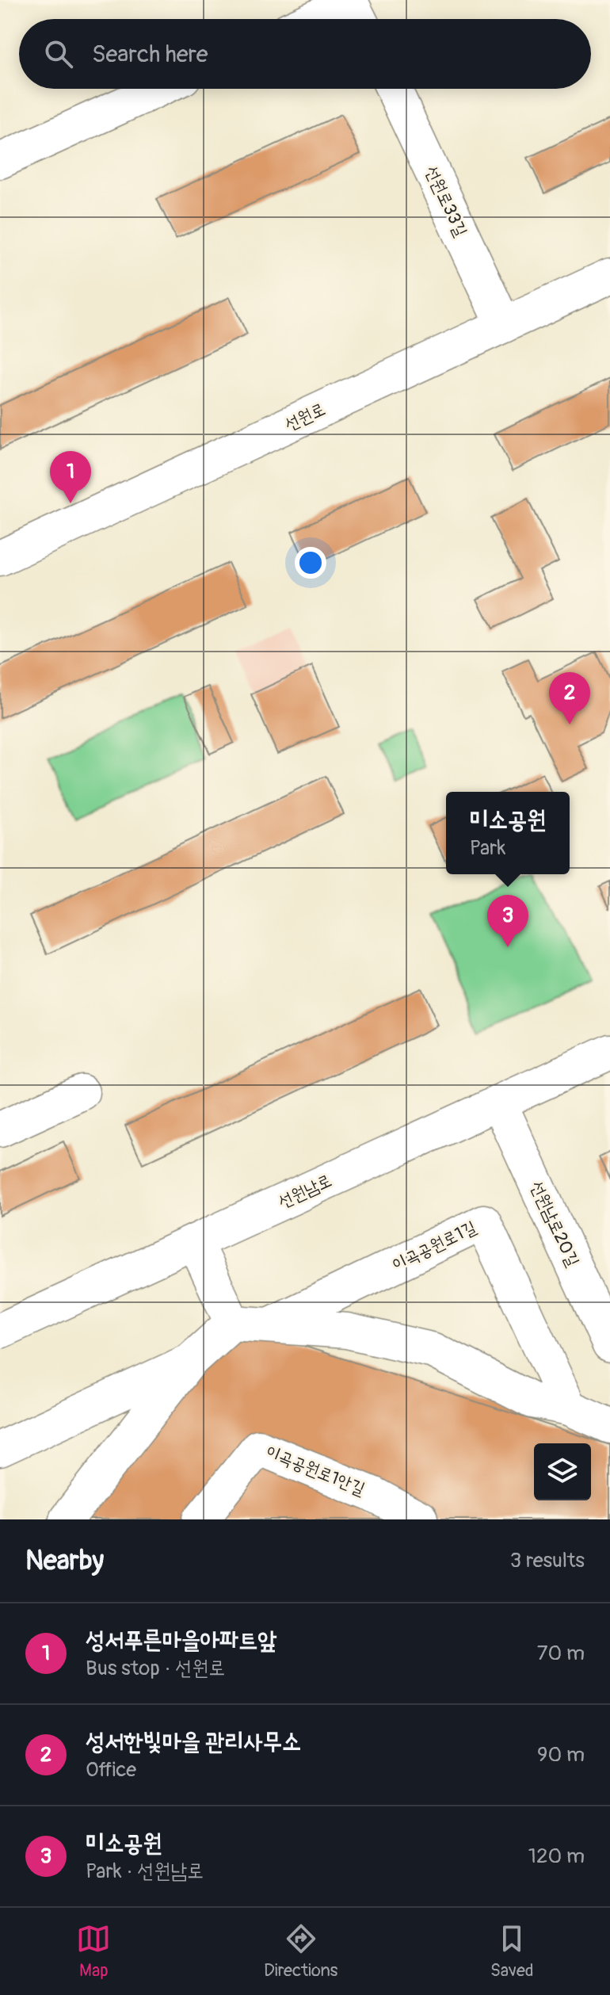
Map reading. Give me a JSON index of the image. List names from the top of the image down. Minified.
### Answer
{"streets":{"street":["선원로33길","선원로","선원남로","선원남로20길","이곡공원로1길","이곡공원로1안길"]},"crossings":[["선원로33길","선원로"],["선원남로","선원남로20길"]],"page":{"search":"Search here","pins":["1","2","3"],"popup":["미소공원","Park"],"heading":["Nearby","3 results"],"list":[{"mark":"1","name":"성서푸른마을아파트앞","note":"Bus stop · 선원로","value":"70 m"},{"mark":"2","name":"성서한빛마을 관리사무소","note":"Office","value":"90 m"},{"mark":"3","name":"미소공원","note":"Park · 선원남로","value":"120 m"}],"nav":["Map","Directions","Saved"]}}
